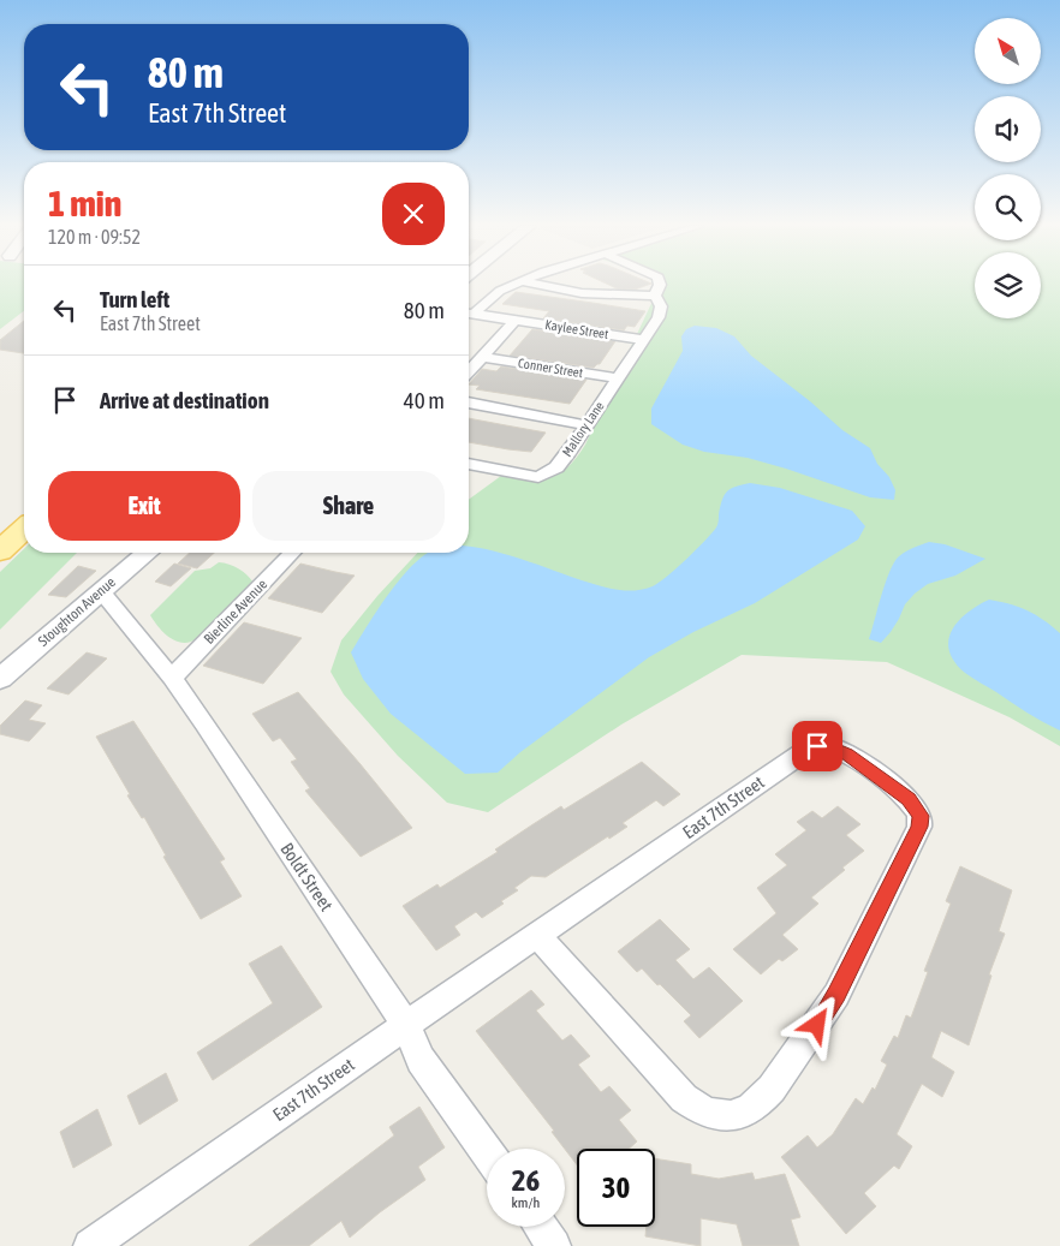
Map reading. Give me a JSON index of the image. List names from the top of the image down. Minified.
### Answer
{"streets":{"street":["Kaylee Street","Conner Street","Mallory Lane","Stoughton Avenue","Bierline Avenue","East 7th Street","Boldt Street"]},"crossings":[["Kaylee Street","Mallory Lane"],["Conner Street","Mallory Lane"],["Stoughton Avenue","Boldt Street"],["Bierline Avenue","Boldt Street"],["East 7th Street","Boldt Street"]],"north":"top left","page":{"turn":["80 m","East 7th Street"],"heading":["1 min","120 m · 09:52"],"list":[{"name":"Turn left","note":"East 7th Street","value":"80 m"},{"name":"Arrive at destination","value":"40 m"}],"buttons":["Exit","Share"],"speed":"26 km/h","limit":"30"}}
